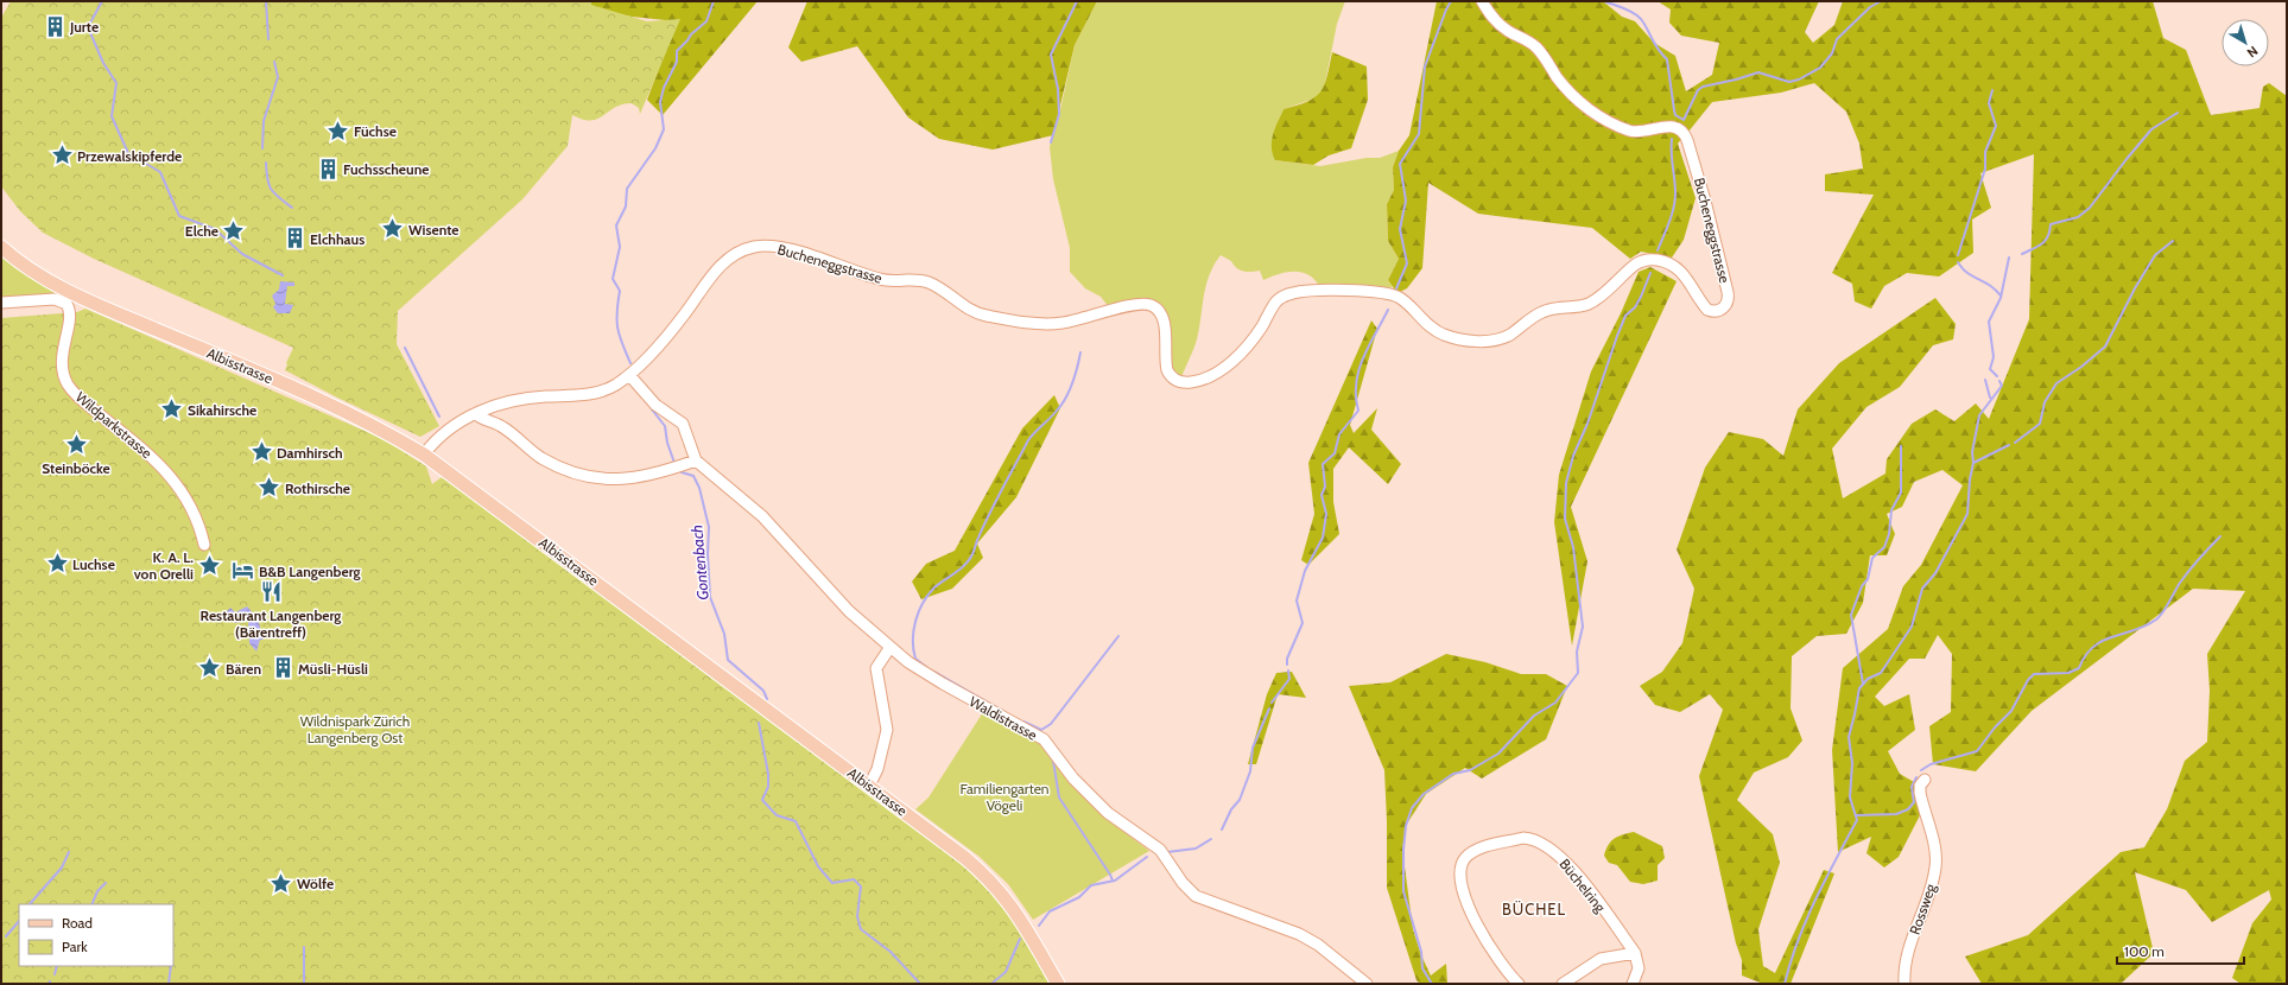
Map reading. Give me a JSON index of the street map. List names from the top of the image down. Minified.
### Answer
{"streets":{"main road":["Albisstrasse"],"street":["Bucheneggstrasse","Wildparkstrasse","Waldistrasse","Büchelring","Rossweg"]},"crossings":[["Bucheneggstrasse","Albisstrasse"]],"districts":["BÜCHEL"],"water":["Gontenbach"],"parks":["Wildnispark Zürich Langenberg Ost","Familiengarten Vögeli"],"places":{"building":["Jurte","Fuchsscheune","Elchhaus","Müsli-Hüsli"],"place":["Füchse","Przewalskipferde","Wisente","Elche","Sikahirsche","Steinböcke","Damhirsch","Rothirsche","Luchse","K. A. L. von Orelli","Bären","Wölfe"],"hotel":["B&B Langenberg"],"restaurant":["Restaurant Langenberg (Bärentreff)"]},"legend":["Road","Park"],"scale_bar":"100 m","north":"bottom right"}
